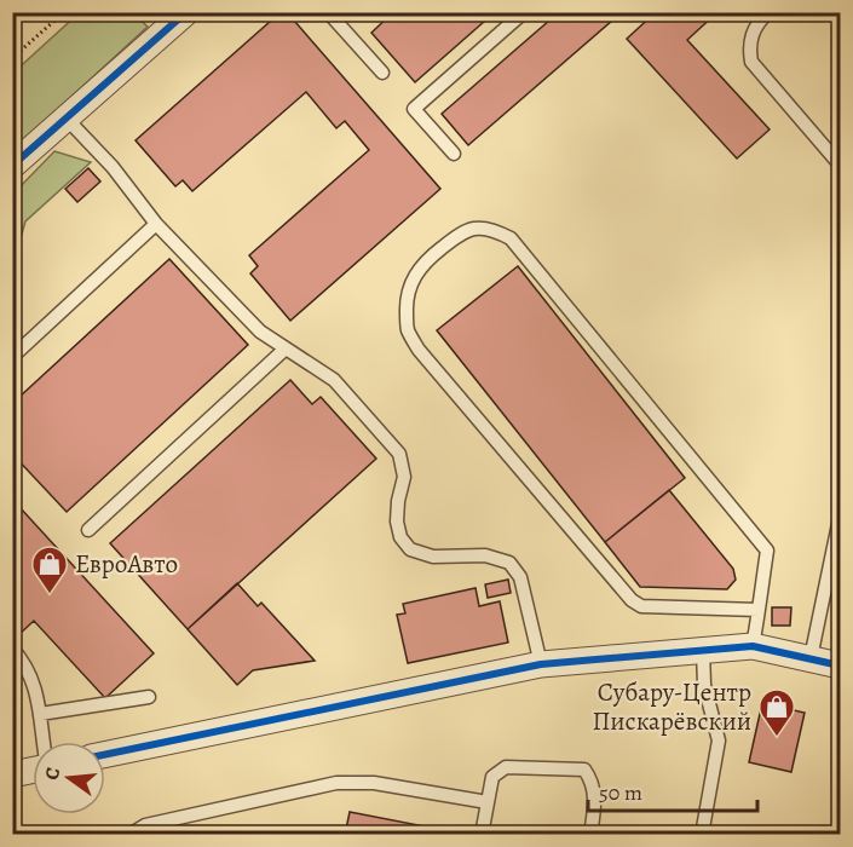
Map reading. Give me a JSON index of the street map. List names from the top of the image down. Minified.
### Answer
{"places":{"shop":["ЕвроАвто","Субару-Центр Пискарёвский"]},"scale_bar":"50 m","north":"left"}
